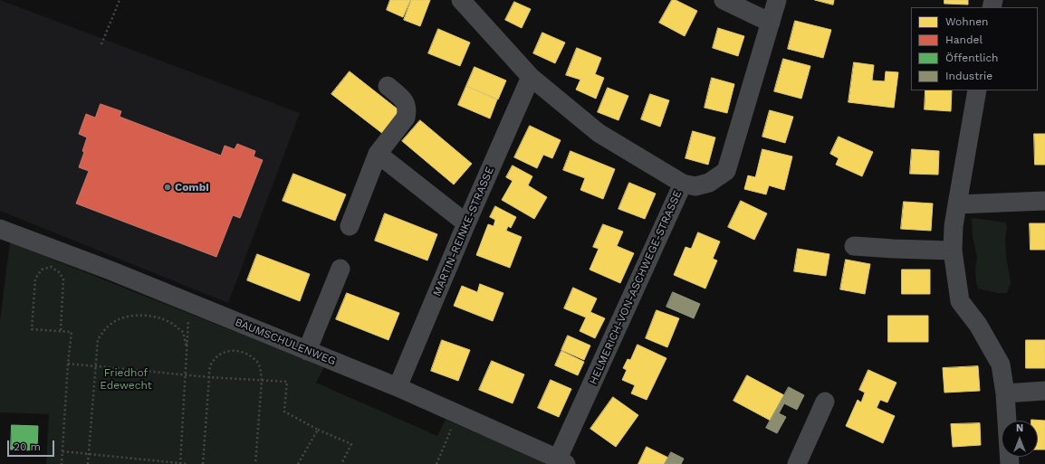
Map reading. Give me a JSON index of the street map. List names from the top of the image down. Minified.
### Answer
{"streets":{"street":["MARTIN-REINKE-STRASSE","HELMERICH-VON-ASCHWEGE-STRASSE","BAUMSCHULENWEG"]},"crossings":[["MARTIN-REINKE-STRASSE","BAUMSCHULENWEG"],["HELMERICH-VON-ASCHWEGE-STRASSE","BAUMSCHULENWEG"]],"parks":["Friedhof Edewecht"],"places":["Combi"],"legend":["Wohnen","Handel","Öffentlich","Industrie"],"scale_bar":"20 m","north":"top"}
